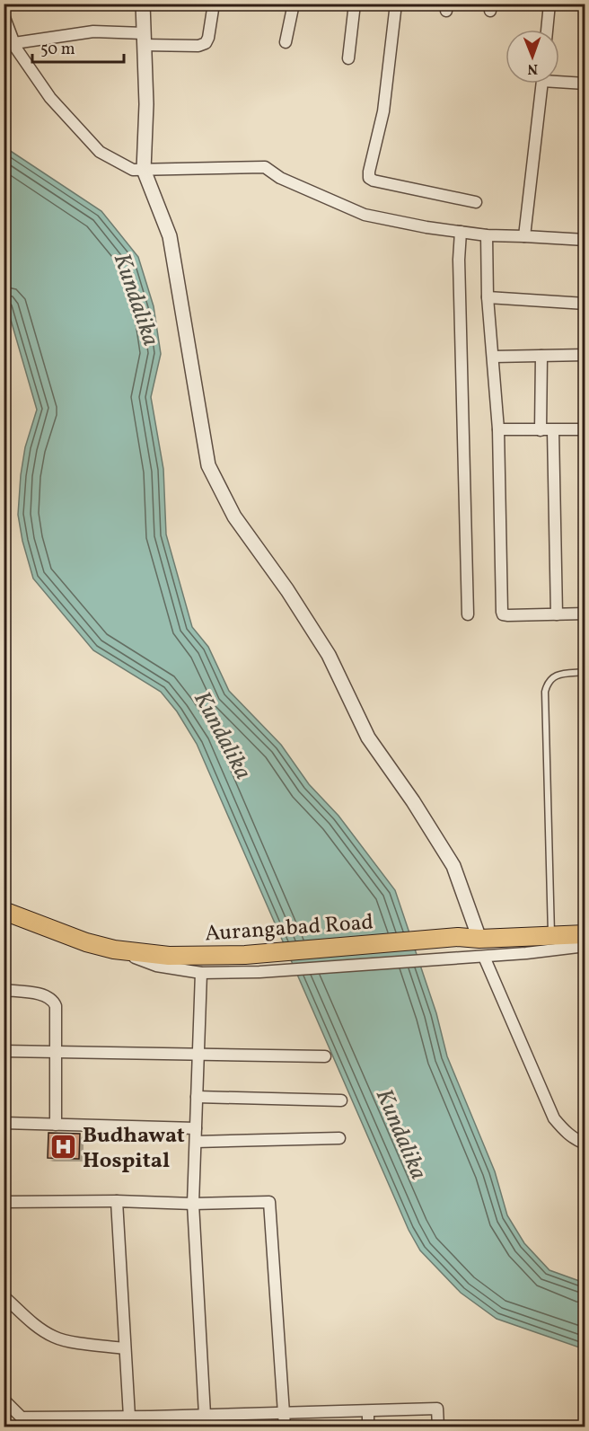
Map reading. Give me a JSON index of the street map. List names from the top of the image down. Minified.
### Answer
{"streets":{"main road":["Aurangabad Road"]},"water":["Kundalika"],"places":{"hospital":["Budhawat Hospital"]},"scale_bar":"50 m","north":"bottom"}
